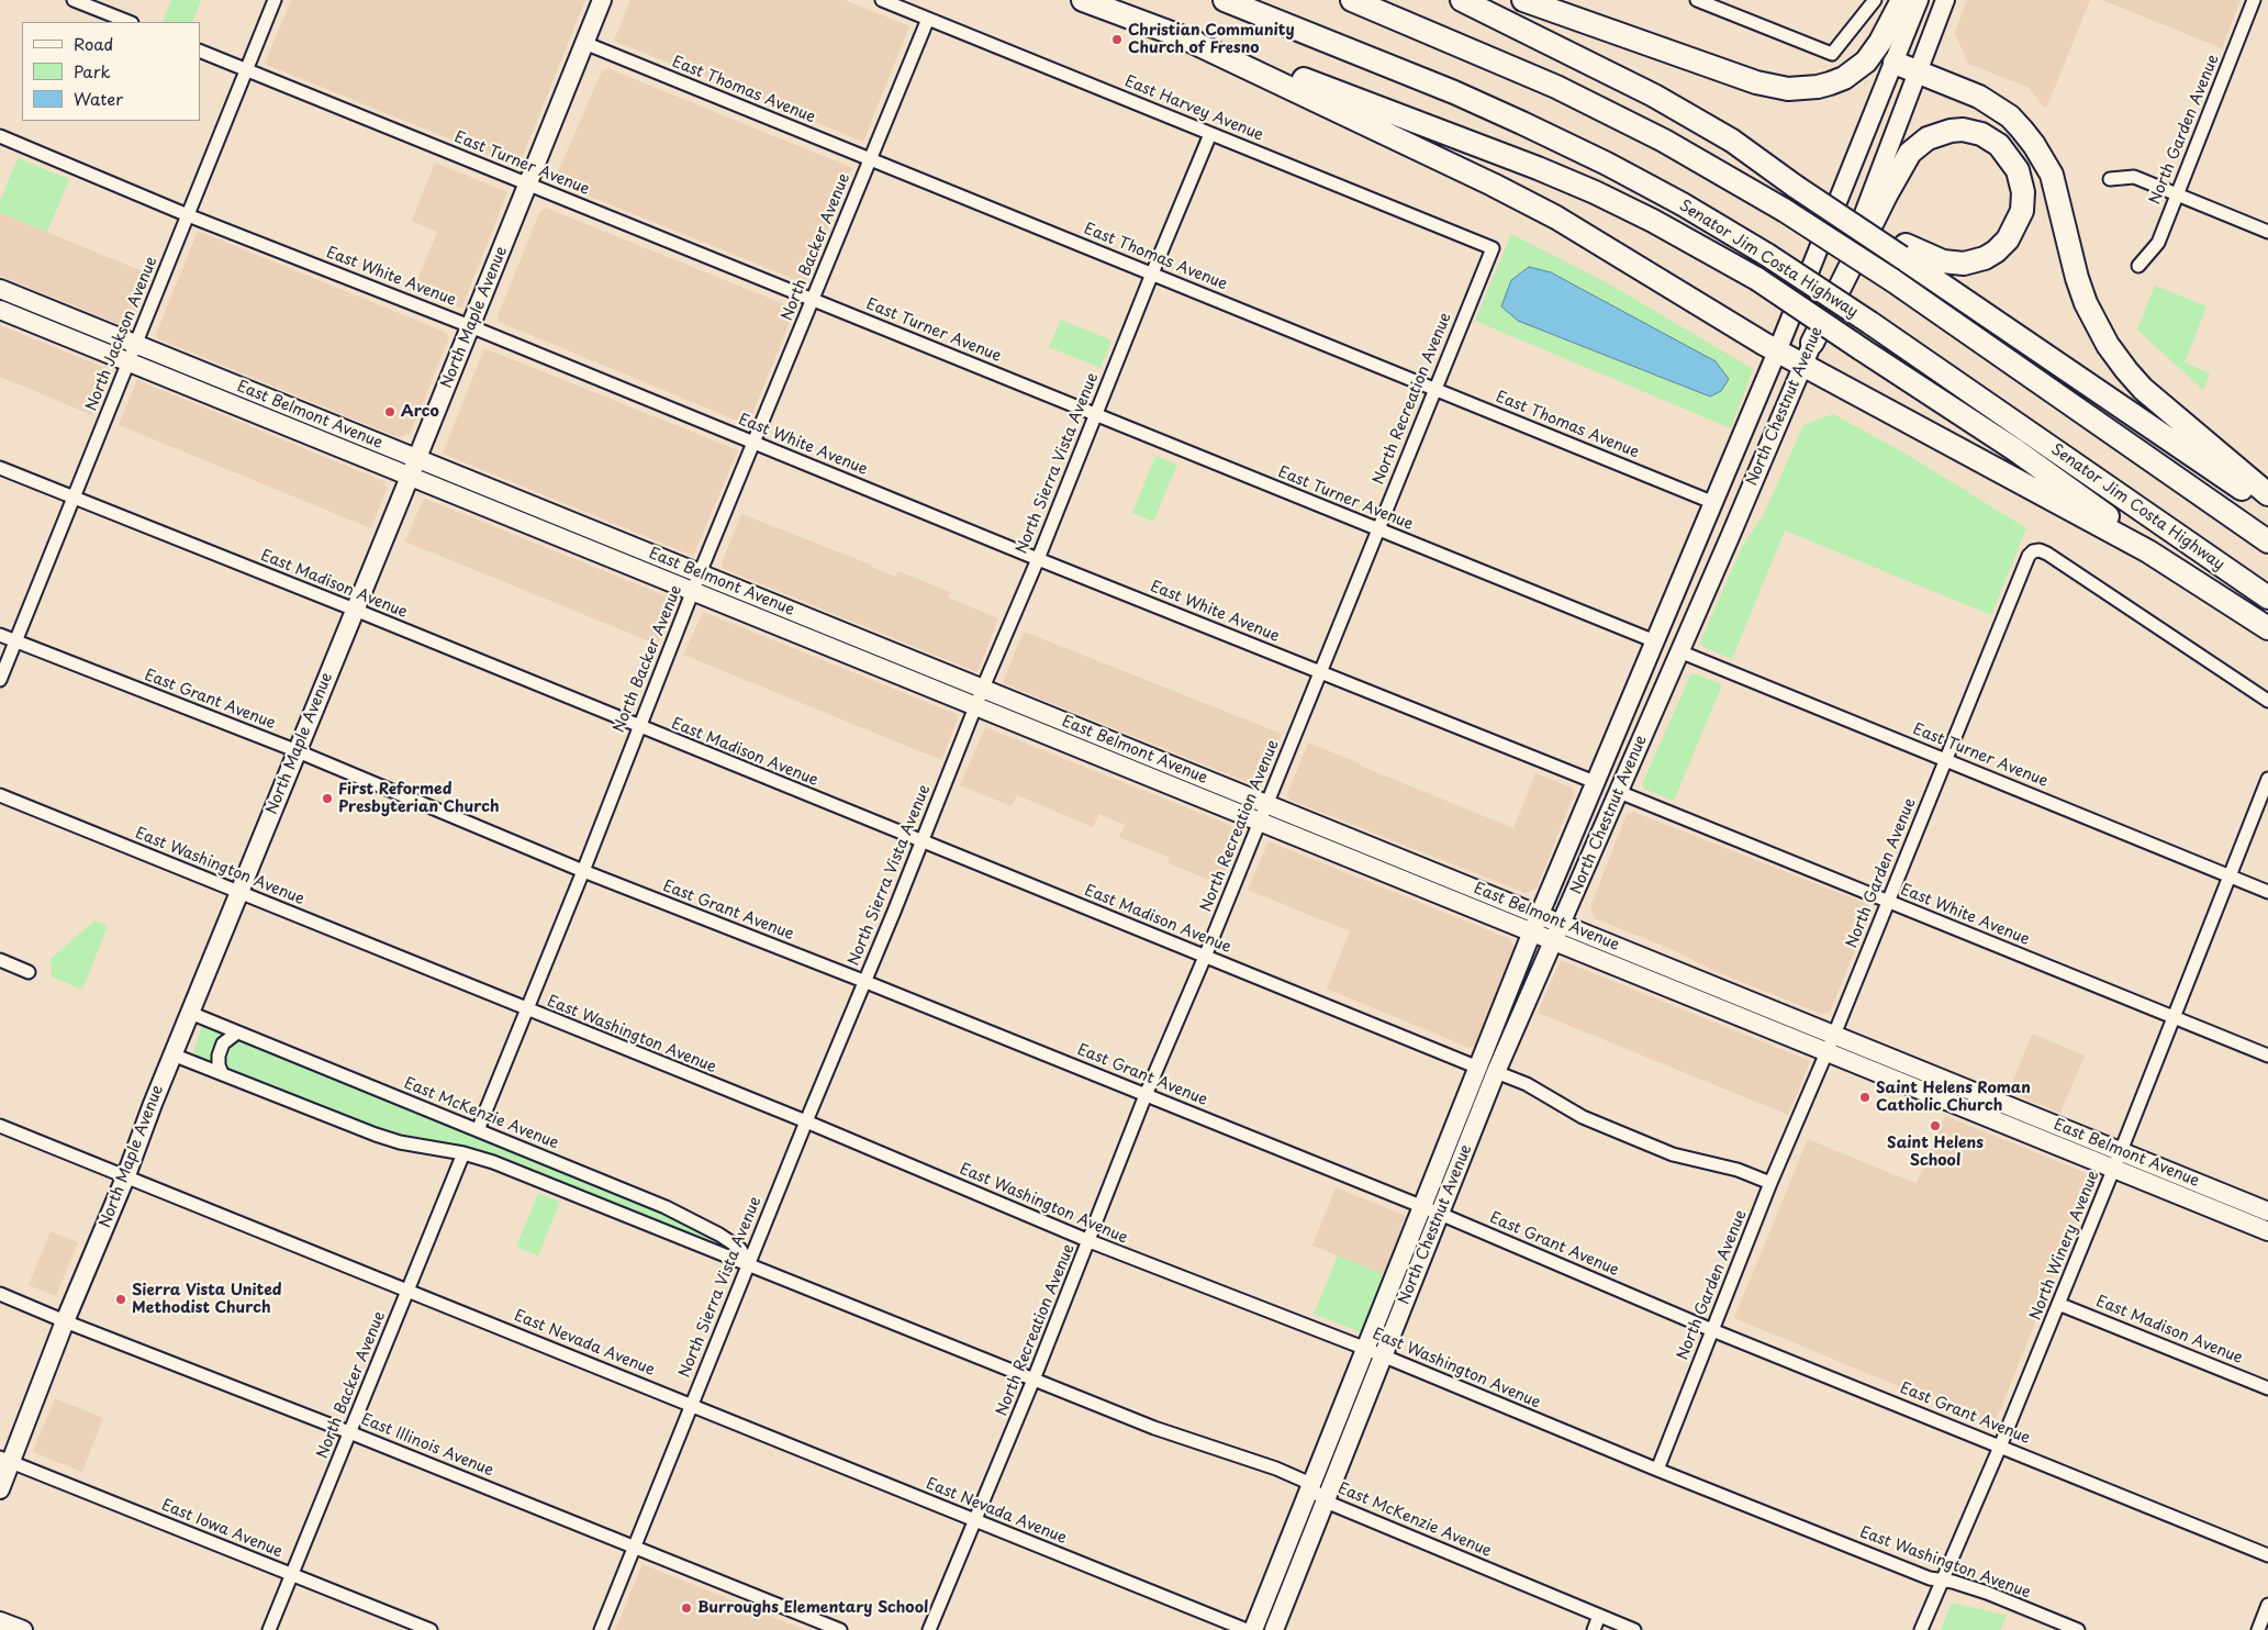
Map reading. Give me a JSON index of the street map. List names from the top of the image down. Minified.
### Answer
{"streets":{"highway":["Senator Jim Costa Highway"],"main road":["North Maple Avenue","North Chestnut Avenue","East Belmont Avenue"],"street":["East Thomas Avenue","East Harvey Avenue","North Garden Avenue","East Turner Avenue","North Backer Avenue","East White Avenue","North Jackson Avenue","North Recreation Avenue","North Sierra Vista Avenue","East Madison Avenue","East Grant Avenue","East Washington Avenue","East McKenzie Avenue","North Winery Avenue","East Nevada Avenue","East Illinois Avenue","East Iowa Avenue"]},"crossings":[["East Thomas Avenue","North Backer Avenue"],["East Thomas Avenue","North Maple Avenue"],["East Thomas Avenue","North Recreation Avenue"],["East Thomas Avenue","North Chestnut Avenue"],["East Thomas Avenue","North Sierra Vista Avenue"],["East Harvey Avenue","North Backer Avenue"],["East Harvey Avenue","North Recreation Avenue"],["East Harvey Avenue","North Sierra Vista Avenue"],["North Garden Avenue","East Turner Avenue"],["North Garden Avenue","East White Avenue"],["North Garden Avenue","East Belmont Avenue"],["North Garden Avenue","East Grant Avenue"],["North Garden Avenue","East Washington Avenue"],["East Turner Avenue","North Backer Avenue"],["East Turner Avenue","North Maple Avenue"],["East Turner Avenue","North Jackson Avenue"],["East Turner Avenue","North Recreation Avenue"],["East Turner Avenue","North Chestnut Avenue"],["East Turner Avenue","North Sierra Vista Avenue"],["East Turner Avenue","North Winery Avenue"],["North Backer Avenue","East White Avenue"],["North Backer Avenue","East Belmont Avenue"],["North Backer Avenue","East Madison Avenue"],["North Backer Avenue","East Grant Avenue"],["North Backer Avenue","East Washington Avenue"],["North Backer Avenue","East McKenzie Avenue"],["North Backer Avenue","East Nevada Avenue"],["North Backer Avenue","East Illinois Avenue"],["North Backer Avenue","East Iowa Avenue"],["East White Avenue","North Maple Avenue"],["East White Avenue","North Jackson Avenue"],["East White Avenue","North Recreation Avenue"],["East White Avenue","North Chestnut Avenue"],["East White Avenue","North Sierra Vista Avenue"],["East White Avenue","North Winery Avenue"],["North Maple Avenue","East Belmont Avenue"],["North Maple Avenue","East Madison Avenue"],["North Maple Avenue","East Grant Avenue"],["North Maple Avenue","East Washington Avenue"],["North Maple Avenue","East McKenzie Avenue"],["North Maple Avenue","East Nevada Avenue"],["North Maple Avenue","East Illinois Avenue"],["North Maple Avenue","East Iowa Avenue"],["North Jackson Avenue","East Belmont Avenue"],["North Jackson Avenue","East Madison Avenue"],["North Jackson Avenue","East Grant Avenue"],["North Recreation Avenue","East Belmont Avenue"],["North Recreation Avenue","East Madison Avenue"],["North Recreation Avenue","East Grant Avenue"],["North Recreation Avenue","East Washington Avenue"],["North Recreation Avenue","East McKenzie Avenue"],["North Recreation Avenue","East Nevada Avenue"],["North Chestnut Avenue","East Belmont Avenue"],["North Chestnut Avenue","East Madison Avenue"],["North Chestnut Avenue","East Grant Avenue"],["North Chestnut Avenue","East Washington Avenue"],["North Chestnut Avenue","East McKenzie Avenue"],["East Belmont Avenue","North Sierra Vista Avenue"],["East Belmont Avenue","North Winery Avenue"],["North Sierra Vista Avenue","East Madison Avenue"],["North Sierra Vista Avenue","East Grant Avenue"],["North Sierra Vista Avenue","East Washington Avenue"],["North Sierra Vista Avenue","East McKenzie Avenue"],["North Sierra Vista Avenue","East Nevada Avenue"],["North Sierra Vista Avenue","East Illinois Avenue"],["East Madison Avenue","North Winery Avenue"],["East Grant Avenue","North Winery Avenue"],["East Washington Avenue","North Winery Avenue"]],"places":["Christian Community Church of Fresno","Arco","First Reformed Presbyterian Church","Saint Helens Roman Catholic Church","Saint Helens School","Sierra Vista United Methodist Church","Burroughs Elementary School"],"legend":["Road","Park","Water"]}
